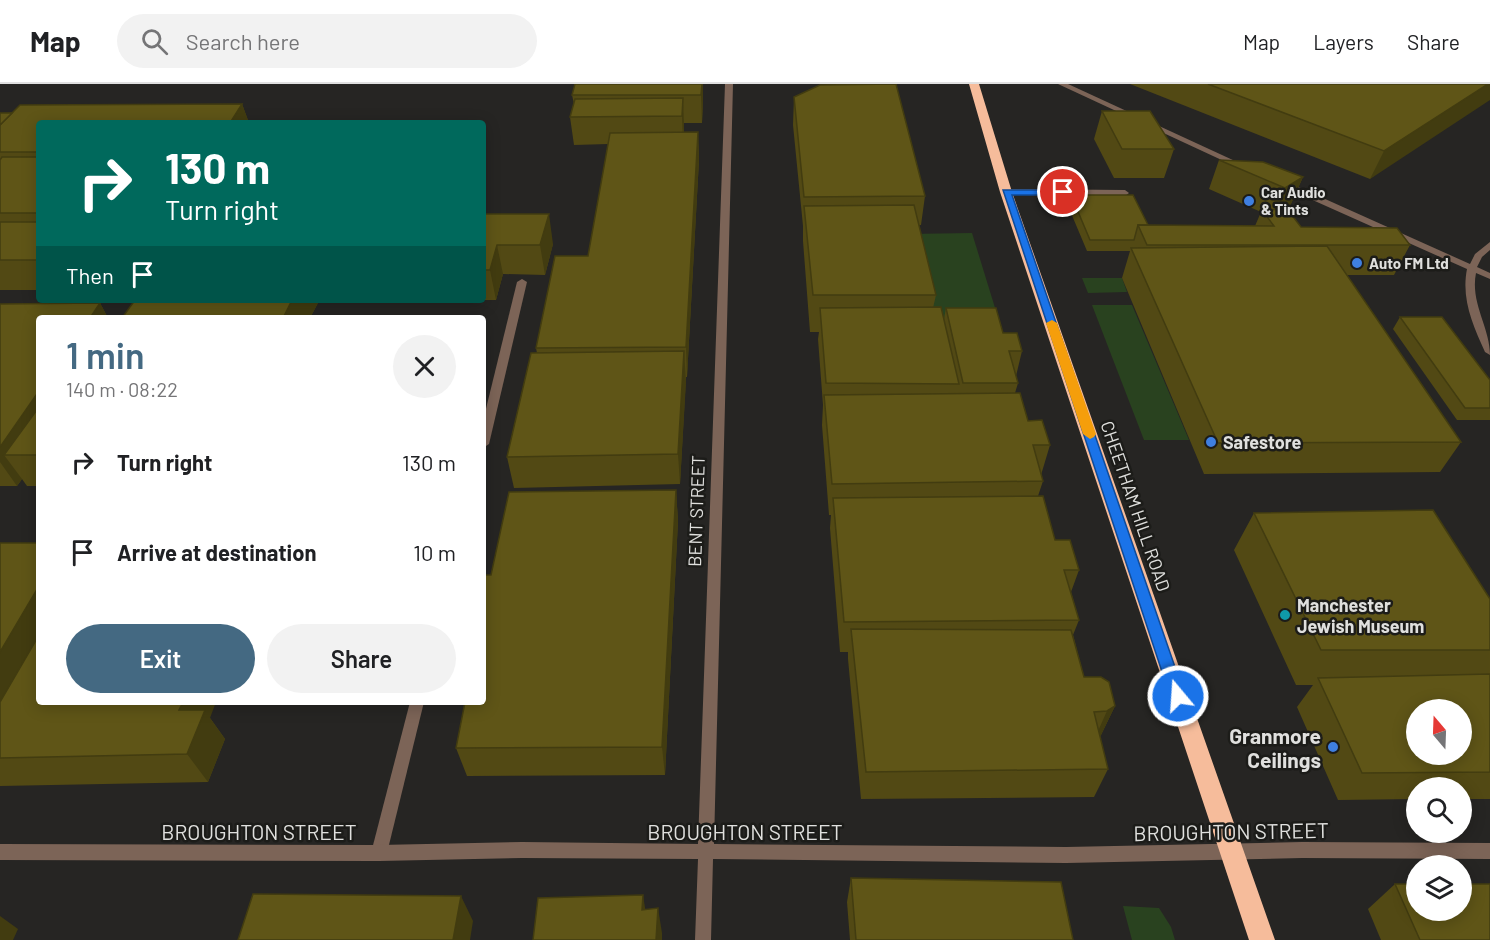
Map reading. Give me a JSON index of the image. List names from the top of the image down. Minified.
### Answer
{"streets":{"highway":["CHEETHAM HILL ROAD"],"street":["BENT STREET","BROUGHTON STREET"]},"crossings":[["CHEETHAM HILL ROAD","BROUGHTON STREET"],["BENT STREET","BROUGHTON STREET"]],"places":["Car Audio & Tints","Auto FM Ltd","Safestore","Manchester Jewish Museum","Granmore Ceilings"],"north":"top","page":{"header":"Map","search":"Search here","nav":["Map","Layers","Share"],"turn":["130 m","Turn right"],"then":"Then","heading":["1 min","140 m · 08:22"],"list":[{"name":"Turn right","value":"130 m"},{"name":"Arrive at destination","value":"10 m"}],"buttons":["Exit","Share"]}}
